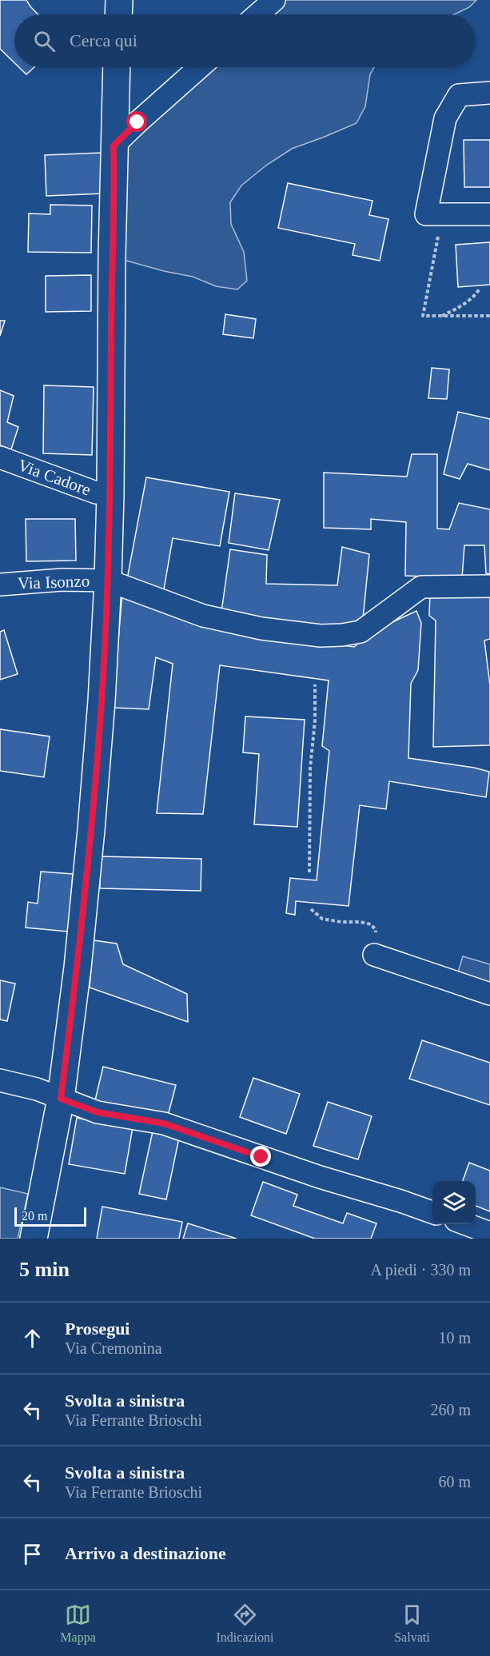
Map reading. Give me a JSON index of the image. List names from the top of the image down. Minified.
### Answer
{"streets":{"street":["Via Cadore","Via Isonzo"]},"scale_bar":"20 m","page":{"search":"Cerca qui","scale":"20 m","heading":["5 min","A piedi · 330 m"],"list":[["Prosegui","Via Cremonina","10 m"],["Svolta a sinistra","Via Ferrante Brioschi","260 m"],["Svolta a sinistra","Via Ferrante Brioschi","60 m"],"Arrivo a destinazione"],"nav":["Mappa","Indicazioni","Salvati"]}}
